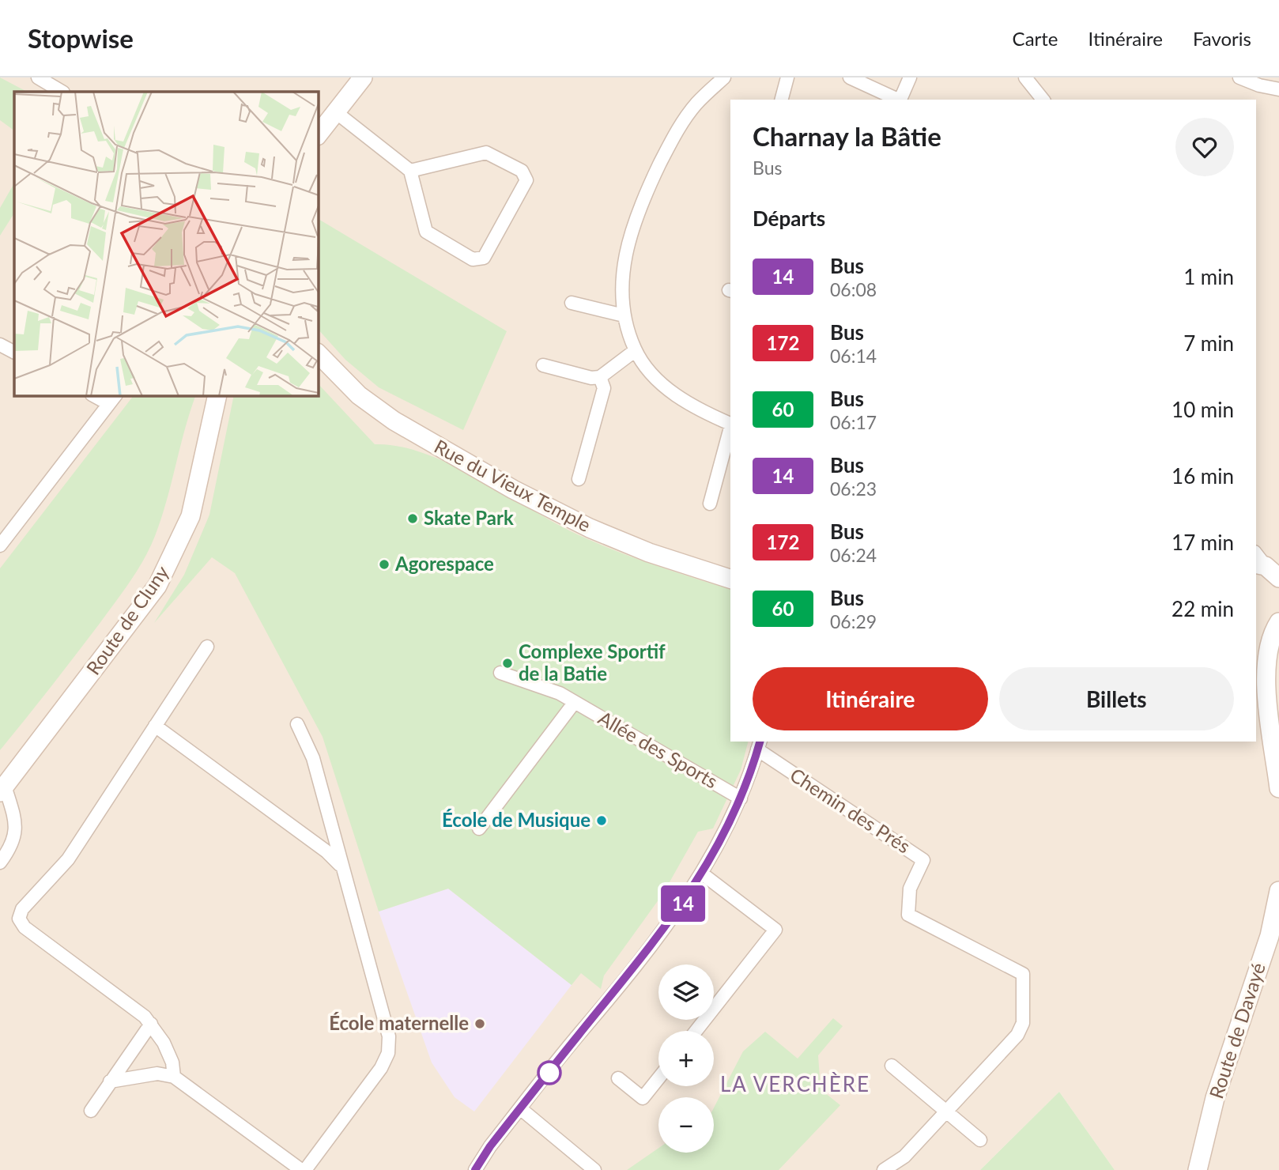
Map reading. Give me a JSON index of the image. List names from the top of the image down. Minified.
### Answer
{"streets":{"main road":["Rue du Vieux Temple","Route de Cluny","Route de Davayé"],"street":["Allée des Sports","Chemin des Prés"]},"districts":["LA VERCHÈRE"],"places":["Skate Park","Agorespace","Complexe Sportif de la Batie","École de Musique","École maternelle"],"lines":["bus line 14"],"page":{"header":"Stopwise","nav":["Carte","Itinéraire","Favoris"],"on_map":"14","heading":[["Charnay la Bâtie","Bus"],"Départs"],"list":[{"mark":"14","name":"Bus","note":"06:08","value":"1 min"},{"mark":"172","name":"Bus","note":"06:14","value":"7 min"},{"mark":"60","name":"Bus","note":"06:17","value":"10 min"},{"mark":"14","name":"Bus","note":"06:23","value":"16 min"},{"mark":"172","name":"Bus","note":"06:24","value":"17 min"},{"mark":"60","name":"Bus","note":"06:29","value":"22 min"}],"buttons":["Itinéraire","Billets"],"map_buttons":["+","−"]}}
